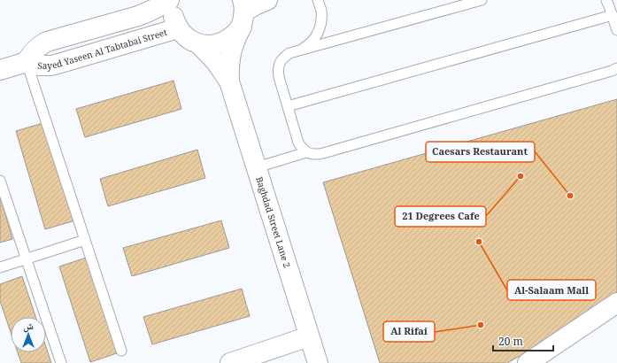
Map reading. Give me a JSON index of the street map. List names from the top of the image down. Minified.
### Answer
{"streets":{"street":["Sayed Yaseen Al Tabtabai Street","Baghdad Street Lane 2"]},"places":["21 Degrees Cafe","Caesars Restaurant","Al-Salaam Mall","Al Rifai"],"scale_bar":"20 m","north":"top"}
